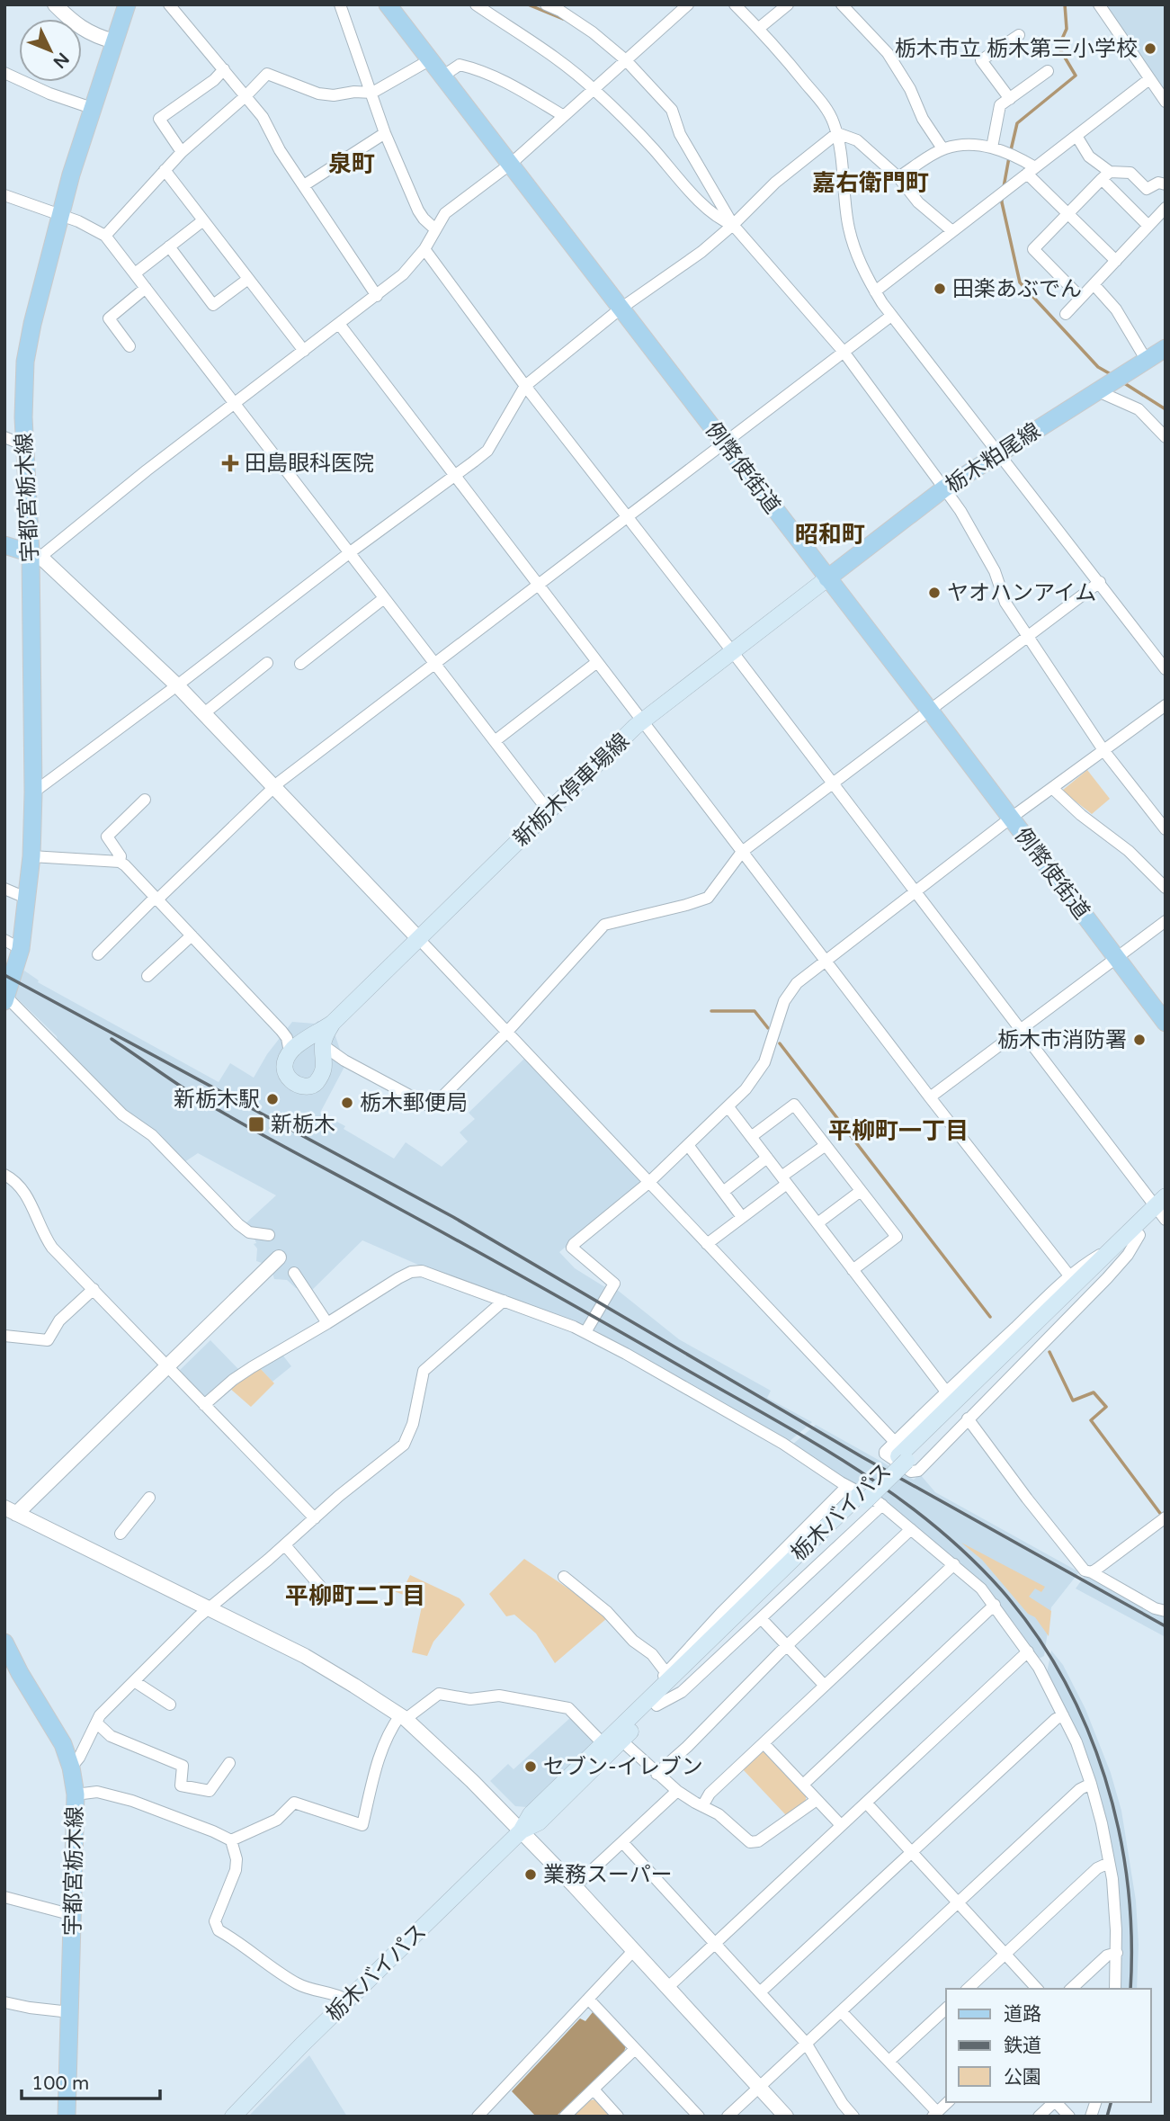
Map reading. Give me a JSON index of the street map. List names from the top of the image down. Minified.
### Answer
{"streets":{"main road":["栃木粕尾線","例幣使街道","宇都宮栃木線","新栃木停車場線","栃木バイパス"]},"crossings":[["栃木粕尾線","例幣使街道"],["栃木粕尾線","新栃木停車場線"],["例幣使街道","新栃木停車場線"]],"districts":["泉町","嘉右衛門町","昭和町","平柳町一丁目","平柳町二丁目"],"places":{"other":["栃木市立 栃木第三小学校","田楽あぶでん","ヤオハンアイム","栃木市消防署","新栃木駅","栃木郵便局","セブン-イレブン","業務スーパー"],"health":["田島眼科医院"],"transit":["新栃木"]},"legend":["道路","鉄道","公園"],"scale_bar":"100 m","north":"bottom right"}
